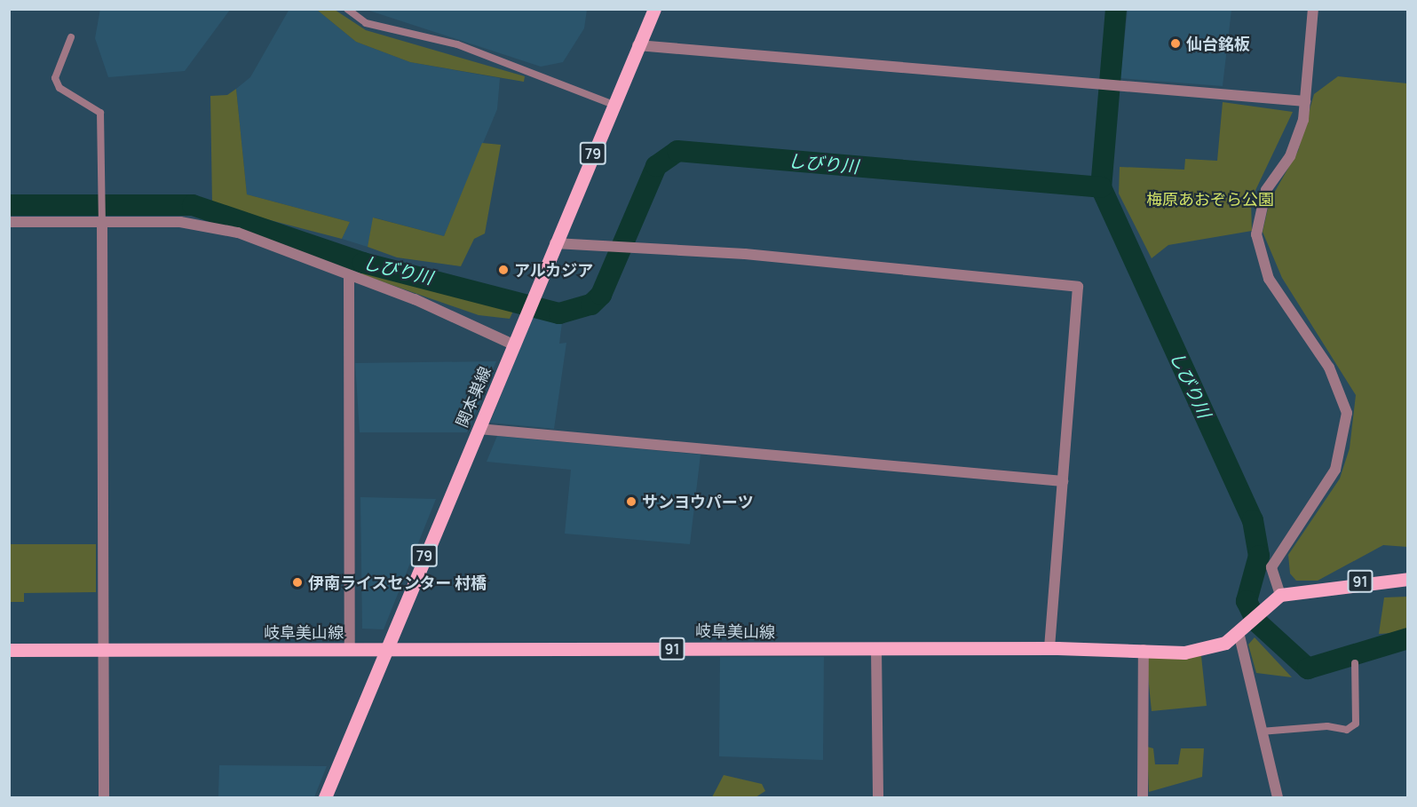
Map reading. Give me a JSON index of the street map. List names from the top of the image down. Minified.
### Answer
{"streets":{"main road":["79","関本巣線","91","岐阜美山線"]},"crossings":[["関本巣線","岐阜美山線"]],"water":["しびり川"],"parks":["梅原あおぞら公園"],"places":["仙台銘板","アルカジア","サンヨウパーツ","伊南ライスセンター 村橋"]}
